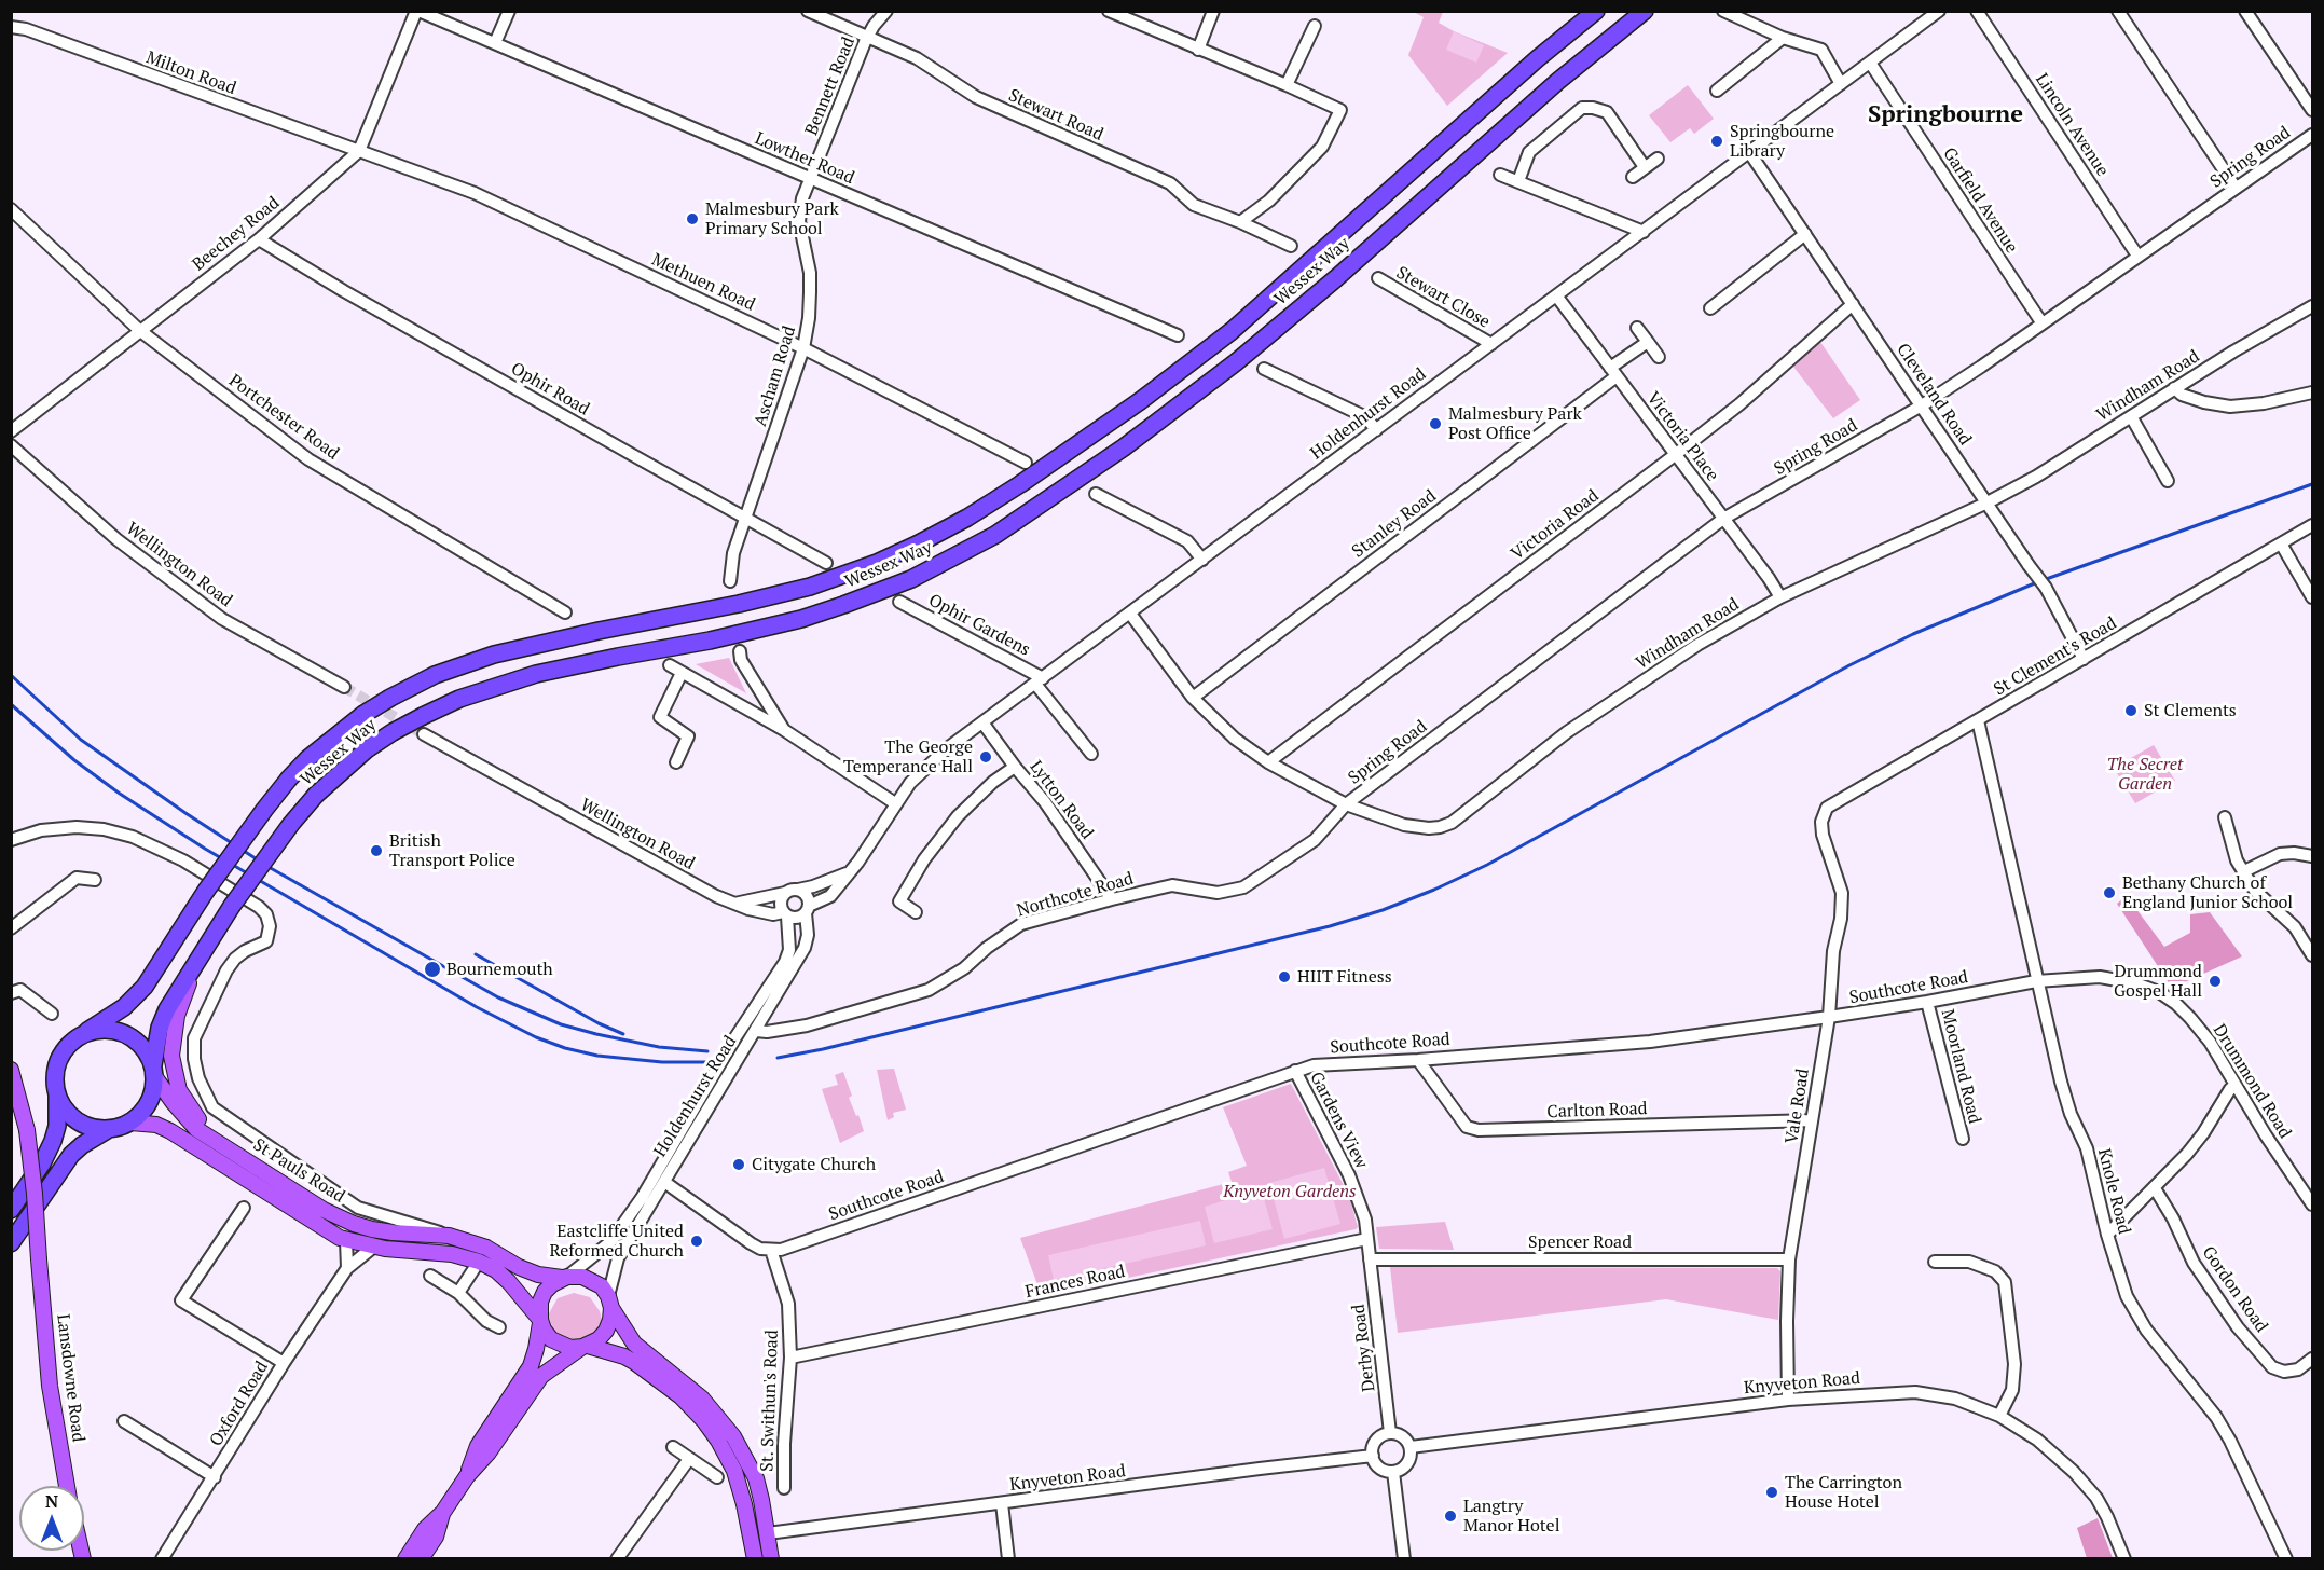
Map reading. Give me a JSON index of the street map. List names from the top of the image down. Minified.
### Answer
{"streets":{"highway":["Wessex Way"],"main road":["St Pauls Road","Lansdowne Road"],"street":["Milton Road","Bennett Road","Stewart Road","Lincoln Avenue","Spring Road","Lowther Road","Garfield Avenue","Beechey Road","Methuen Road","Stewart Close","Ascham Road","Windham Road","Ophir Road","Cleveland Road","Holdenhurst Road","Portchester Road","Victoria Place","Stanley Road","Victoria Road","Wellington Road","Ophir Gardens","St Clement's Road","Lytton Road","Northcote Road","Southcote Road","Moorland Road","Drummond Road","Vale Road","Carlton Road","Gardens View","Knole Road","Spencer Road","Frances Road","Gordon Road","Derby Road","Knyveton Road","St. Swithun's Road","Oxford Road"]},"crossings":[["Milton Road","Beechey Road"],["Milton Road","Methuen Road"],["Bennett Road","Stewart Road"],["Bennett Road","Lowther Road"],["Bennett Road","Ascham Road"],["Lincoln Avenue","Spring Road"],["Spring Road","Garfield Avenue"],["Spring Road","Windham Road"],["Spring Road","Cleveland Road"],["Spring Road","Victoria Place"],["Spring Road","Northcote Road"],["Lowther Road","Beechey Road"],["Lowther Road","Ascham Road"],["Garfield Avenue","Holdenhurst Road"],["Beechey Road","Methuen Road"],["Beechey Road","Ophir Road"],["Beechey Road","Portchester Road"],["Wessex Way","St Pauls Road"],["Methuen Road","Ascham Road"],["Stewart Close","Holdenhurst Road"],["Ascham Road","Ophir Road"],["Windham Road","Cleveland Road"],["Windham Road","Holdenhurst Road"],["Windham Road","Victoria Place"],["Windham Road","Stanley Road"],["Windham Road","Victoria Road"],["Windham Road","Northcote Road"],["Cleveland Road","Holdenhurst Road"],["Cleveland Road","Victoria Road"],["Cleveland Road","St Clement's Road"],["Holdenhurst Road","Victoria Place"],["Holdenhurst Road","Wellington Road"],["Holdenhurst Road","Ophir Gardens"],["Holdenhurst Road","Lytton Road"],["Holdenhurst Road","Northcote Road"],["Holdenhurst Road","St Pauls Road"],["Victoria Place","Stanley Road"],["Victoria Place","Victoria Road"],["St Clement's Road","Vale Road"],["St Clement's Road","Knole Road"],["Lytton Road","Northcote Road"],["Southcote Road","Moorland Road"],["Southcote Road","Drummond Road"],["Southcote Road","Vale Road"],["Southcote Road","Carlton Road"],["Southcote Road","Gardens View"],["Southcote Road","Knole Road"],["Southcote Road","St. Swithun's Road"],["Drummond Road","Knole Road"],["Vale Road","Carlton Road"],["Vale Road","Spencer Road"],["Vale Road","Knyveton Road"],["Gardens View","Spencer Road"],["Gardens View","Frances Road"],["Gardens View","Derby Road"],["St Pauls Road","Oxford Road"],["Spencer Road","Derby Road"],["Frances Road","St. Swithun's Road"],["Derby Road","Knyveton Road"]],"districts":["Springbourne"],"parks":["The Secret Garden","Knyveton Gardens"],"places":["Springbourne Library","Malmesbury Park Primary School","Malmesbury Park Post Office","St Clements","The George Temperance Hall","British Transport Police","Bethany Church of England Junior School","Bournemouth","HIIT Fitness","Drummond Gospel Hall","Citygate Church","Eastcliffe United Reformed Church","The Carrington House Hotel","Langtry Manor Hotel"],"north":"top"}
